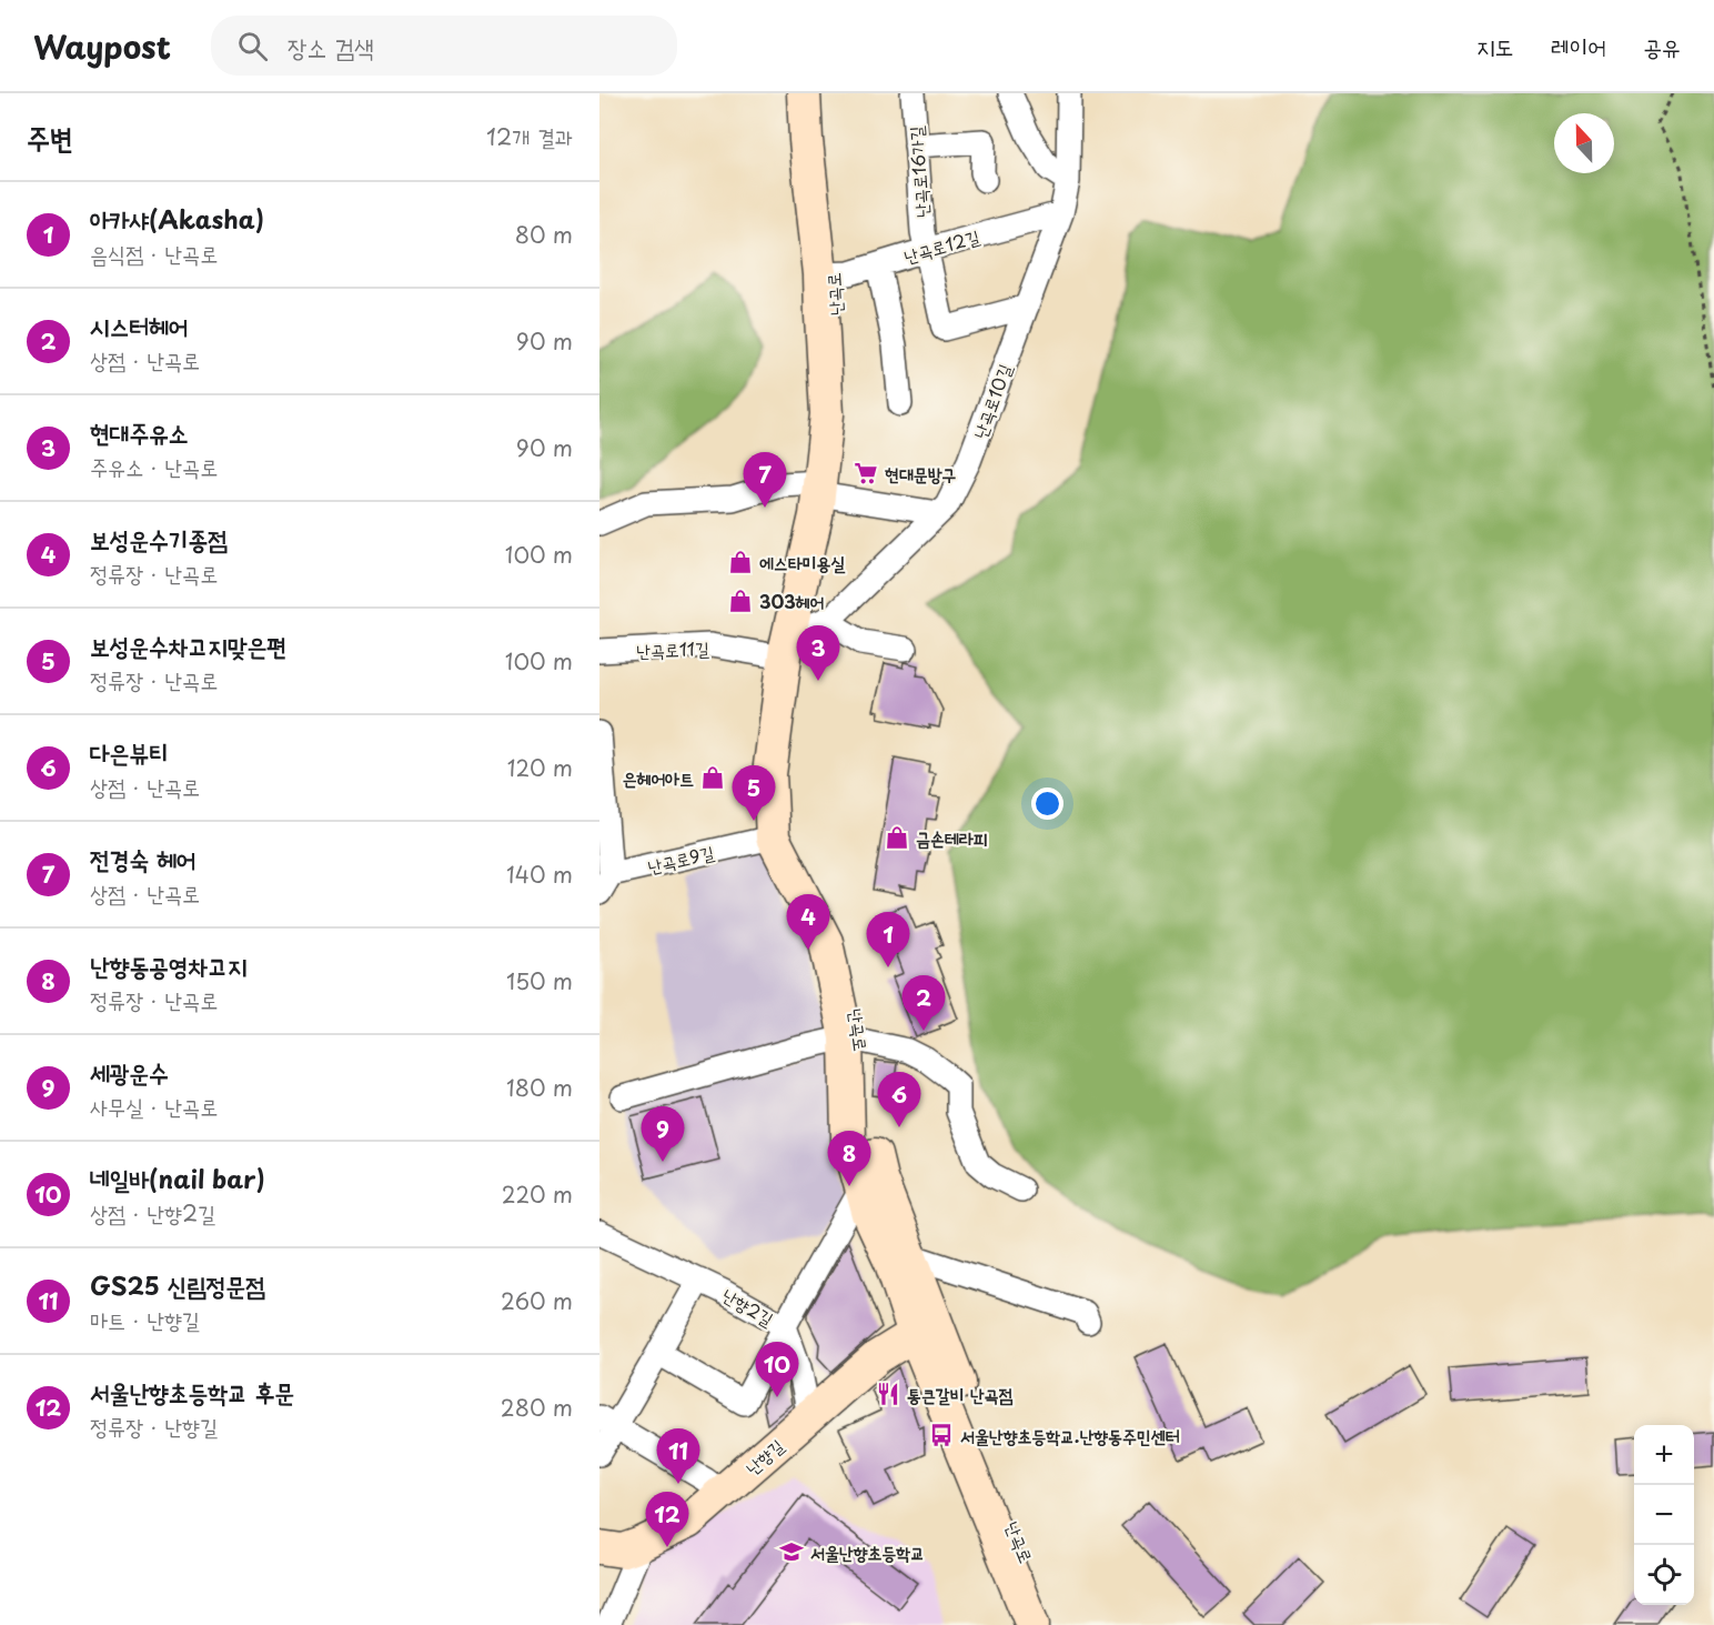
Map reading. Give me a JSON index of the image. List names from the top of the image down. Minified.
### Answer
{"streets":{"main road":["난곡로","난향길"],"street":["난곡로16가길","난곡로12길","난곡로10길","난곡로11길","난곡로9길","난향2길"]},"crossings":[["난곡로16가길","난곡로12길"],["난곡로16가길","난곡로10길"],["난곡로12길","난곡로"],["난곡로12길","난곡로10길"],["난곡로","난곡로10길"],["난곡로","난곡로11길"],["난곡로","난곡로9길"],["난곡로","난향길"],["난곡로10길","난곡로11길"],["난향2길","난향길"]],"places":{"supermarket":["현대문방구"],"shop":["에스타미용실","303헤어","은헤어아트","금손테라피"],"restaurant":["통큰갈비 난곡점"],"bus stop":["서울난향초등학교.난향동주민센터"],"school or university":["서울난향초등학교"]},"north":"top","page":{"header":"Waypost","search":"장소 검색","nav":["지도","레이어","공유"],"heading":["주변","12개 결과"],"list":[{"mark":"1","name":"아카샤(Akasha)","note":"음식점 · 난곡로","value":"80 m"},{"mark":"2","name":"시스터헤어","note":"상점 · 난곡로","value":"90 m"},{"mark":"3","name":"현대주유소","note":"주유소 · 난곡로","value":"90 m"},{"mark":"4","name":"보성운수기종점","note":"정류장 · 난곡로","value":"100 m"},{"mark":"5","name":"보성운수차고지맞은편","note":"정류장 · 난곡로","value":"100 m"},{"mark":"6","name":"다은뷰티","note":"상점 · 난곡로","value":"120 m"},{"mark":"7","name":"전경숙 헤어","note":"상점 · 난곡로","value":"140 m"},{"mark":"8","name":"난향동공영차고지","note":"정류장 · 난곡로","value":"150 m"},{"mark":"9","name":"세광운수","note":"사무실 · 난곡로","value":"180 m"},{"mark":"10","name":"네일바(nail bar)","note":"상점 · 난향2길","value":"220 m"},{"mark":"11","name":"GS25 신림정문점","note":"마트 · 난향길","value":"260 m"},{"mark":"12","name":"서울난향초등학교 후문","note":"정류장 · 난향길","value":"280 m"}],"pins":["7","3","5","4","1","2","6","9","8","10","11","12"],"map_buttons":["+","−"]}}
